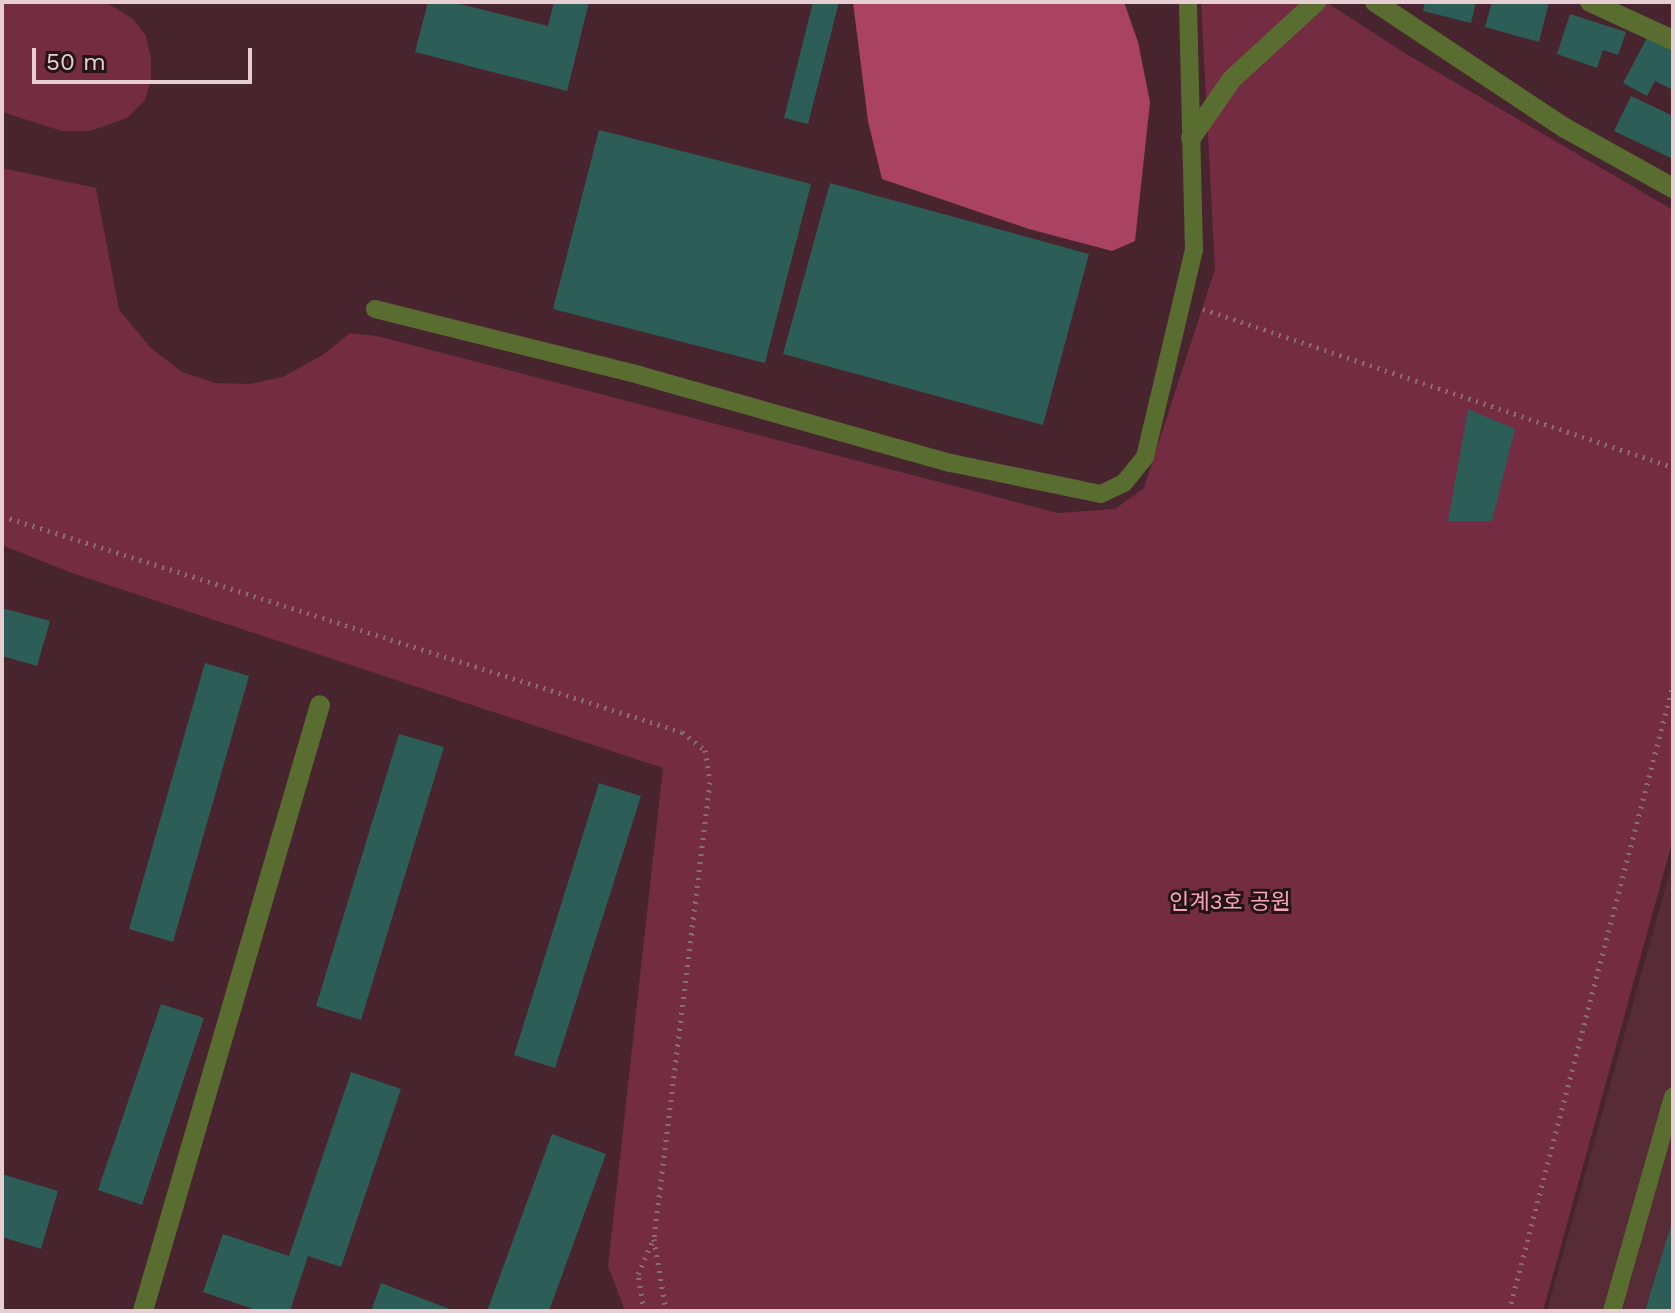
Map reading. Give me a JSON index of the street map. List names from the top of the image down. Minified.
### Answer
{"parks":["인계3호 공원"],"scale_bar":"50 m"}
